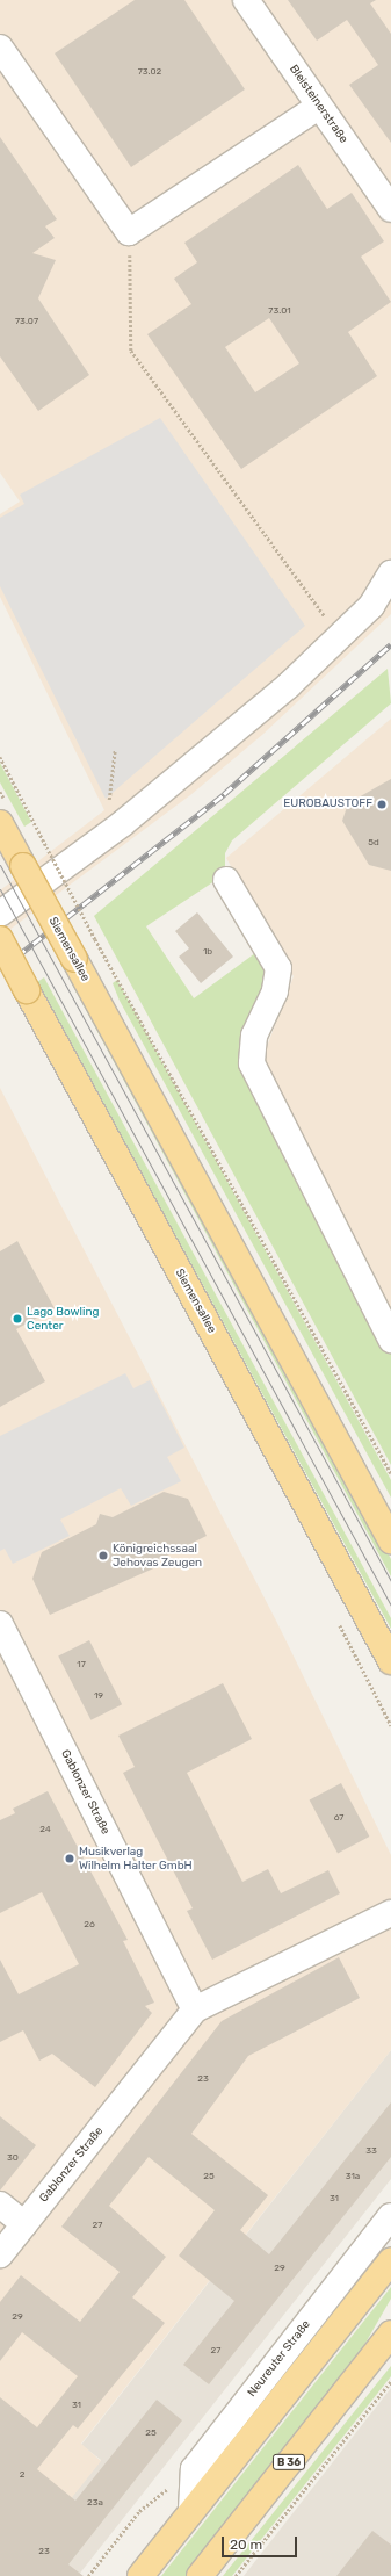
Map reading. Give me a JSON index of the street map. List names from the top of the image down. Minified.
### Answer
{"streets":{"main road":["Siemensallee","B 36"],"street":["Bleisteinerstraße","Gablonzer Straße","Neureuter Straße"]},"places":["EUROBAUSTOFF","Lago Bowling Center","Königreichssaal Jehovas Zeugen","Musikverlag Wilhelm Halter GmbH"],"house_numbers":["73.02","73.01","73.07","5d","1b","17","19","67","24","26","23","33","30","25","31a","31","27","29","29","27","31","25","2","23a","23"],"scale_bar":"20 m"}
